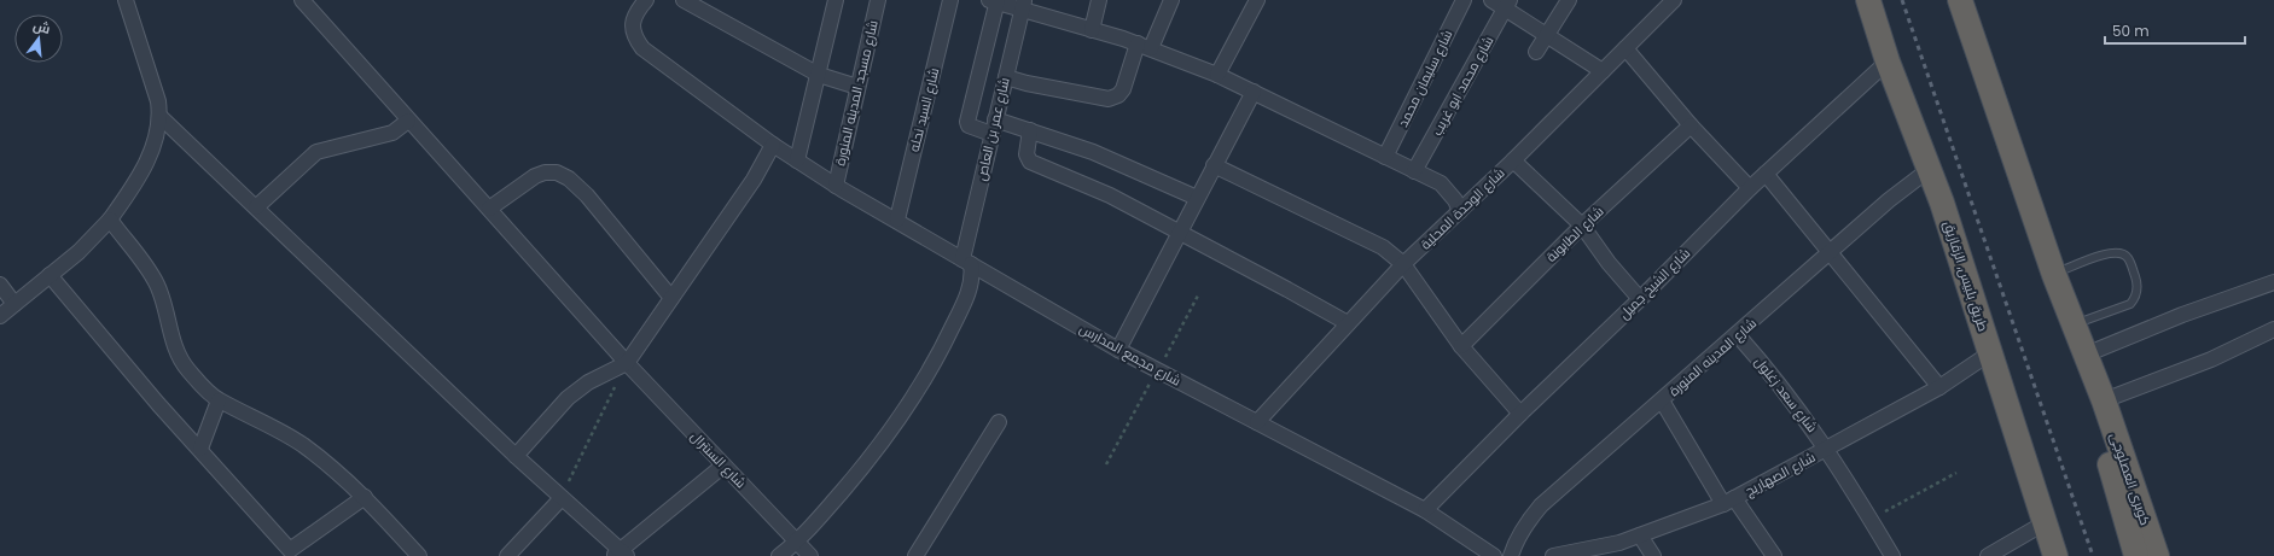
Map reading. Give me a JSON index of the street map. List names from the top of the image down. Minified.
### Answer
{"streets":{"highway":["طريق بلبيس, الزقازيق","كوبرى العصلوجى"],"street":["شارع سليمان محمد","شارع محمد ابو غريب","شارع مسجد المدينه المنورة","شارع السيد نحله","شارع عمر بن العاص","شارع الوحدة المحلية","شارع الطابونة","شارع الشيخ جميل","شارع مجمع المدارس","شارع المدينه المنورة","شارع سعد زغلول","شارع السنترال","شارع الصهاريج"]},"crossings":[["شارع مسجد المدينه المنورة","شارع مجمع المدارس"],["شارع السيد نحله","شارع مجمع المدارس"],["شارع عمر بن العاص","شارع مجمع المدارس"],["شارع عمر بن العاص","شارع السنترال"],["شارع الوحدة المحلية","شارع مجمع المدارس"],["طريق بلبيس, الزقازيق","شارع الشيخ جميل"],["طريق بلبيس, الزقازيق","شارع المدينه المنورة"],["طريق بلبيس, الزقازيق","شارع الصهاريج"],["شارع الشيخ جميل","شارع مجمع المدارس"],["شارع المدينه المنورة","شارع سعد زغلول"],["شارع سعد زغلول","شارع الصهاريج"]],"scale_bar":"50 m","north":"top"}
